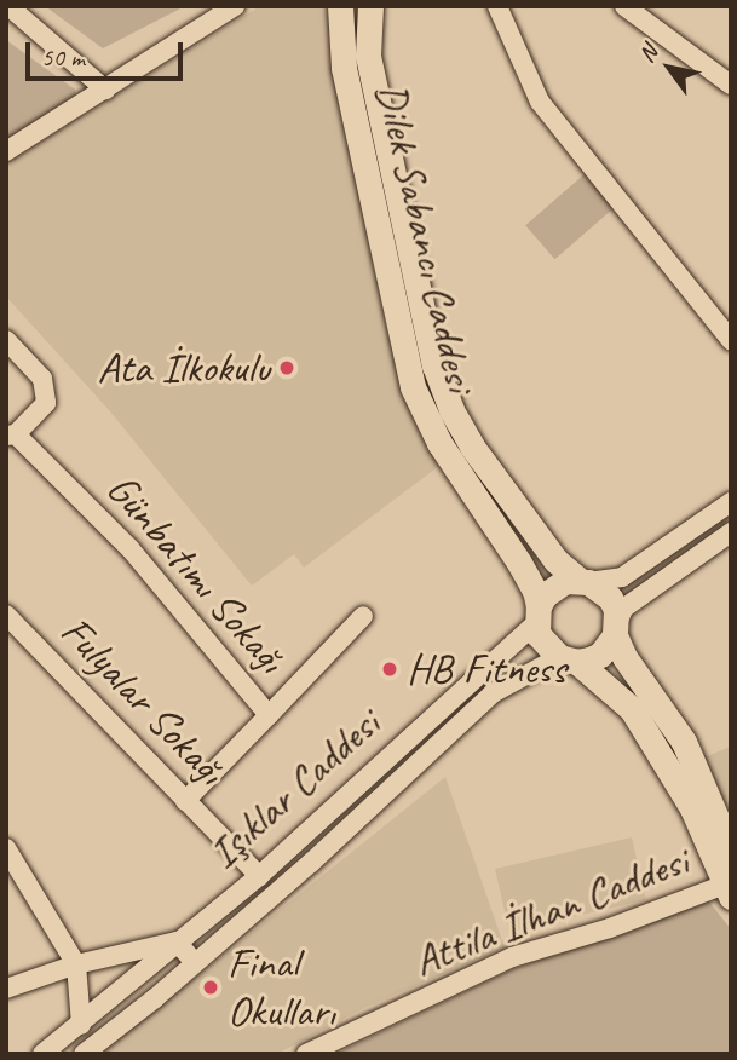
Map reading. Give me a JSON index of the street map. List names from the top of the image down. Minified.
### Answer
{"streets":{"main road":["Dilek Sabancı Caddesi","Işıklar Caddesi"],"street":["Günbatımı Sokağı","Fulyalar Sokağı","Attila İlhan Caddesi"]},"crossings":[["Dilek Sabancı Caddesi","Işıklar Caddesi"],["Günbatımı Sokağı","Fulyalar Sokağı"],["Fulyalar Sokağı","Işıklar Caddesi"]],"places":["Ata İlkokulu","HB Fitness","Final Okulları"],"scale_bar":"50 m","north":"top left"}
